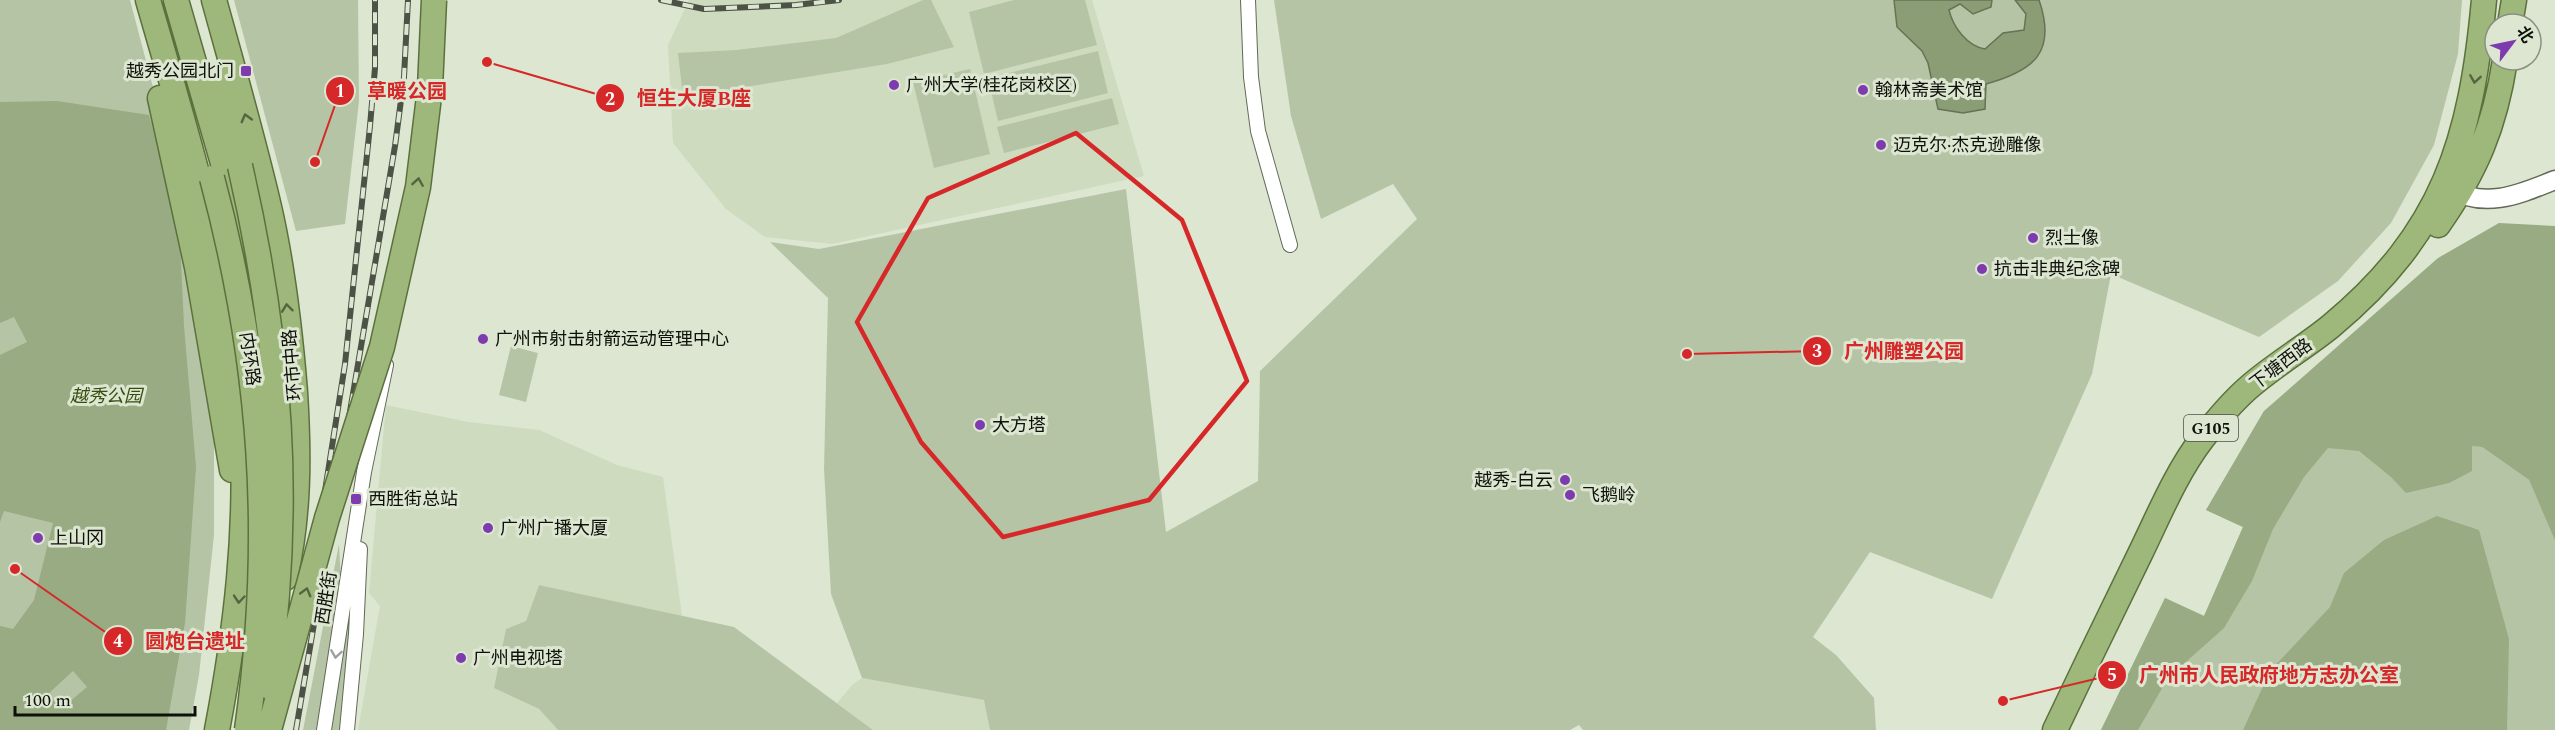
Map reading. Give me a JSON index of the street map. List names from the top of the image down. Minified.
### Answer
{"streets":{"highway":["内环路","下塘西路","环市中路","G105"],"street":["西胜街"]},"crossings":[["内环路","环市中路"]],"parks":["越秀公园"],"places":{"other":["恒生大厦B座","广州大学(桂花岗校区)","翰林斋美术馆","迈克尔·杰克逊雕像","草暖公园","烈士像","抗击非典纪念碑","广州市射击射箭运动管理中心","广州雕塑公园","大方塔","越秀-白云","飞鹅岭","广州广播大厦","上山冈","圆炮台遗址","广州电视塔","广州市人民政府地方志办公室"],"transit":["越秀公园北门","西胜街总站"]},"scale_bar":"100 m","north":"top right"}
